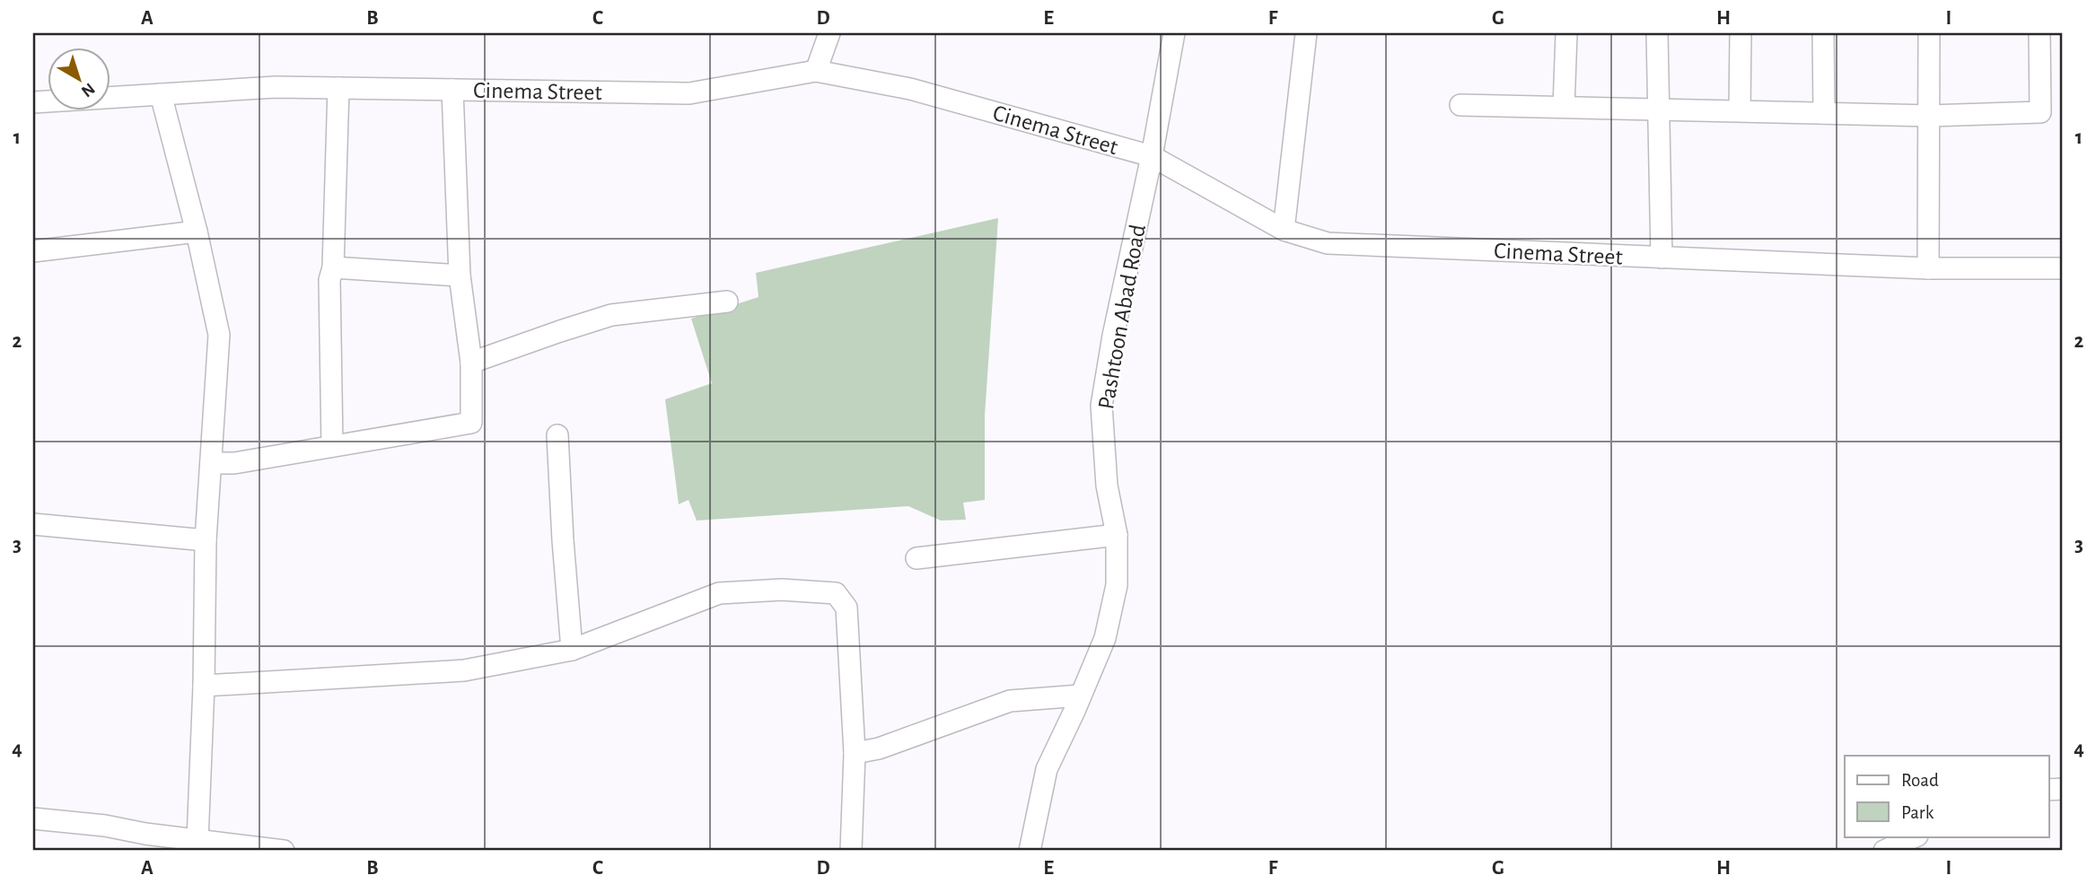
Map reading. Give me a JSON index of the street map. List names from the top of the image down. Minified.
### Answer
{"streets":{"street":["Cinema Street","Pashtoon Abad Road"]},"crossings":[["Cinema Street","Pashtoon Abad Road"]],"legend":["Road","Park"],"north":"bottom right","grid":{"columns":["A","B","C","D","E","F","G","H","I"],"rows":["1","2","3","4"]}}
